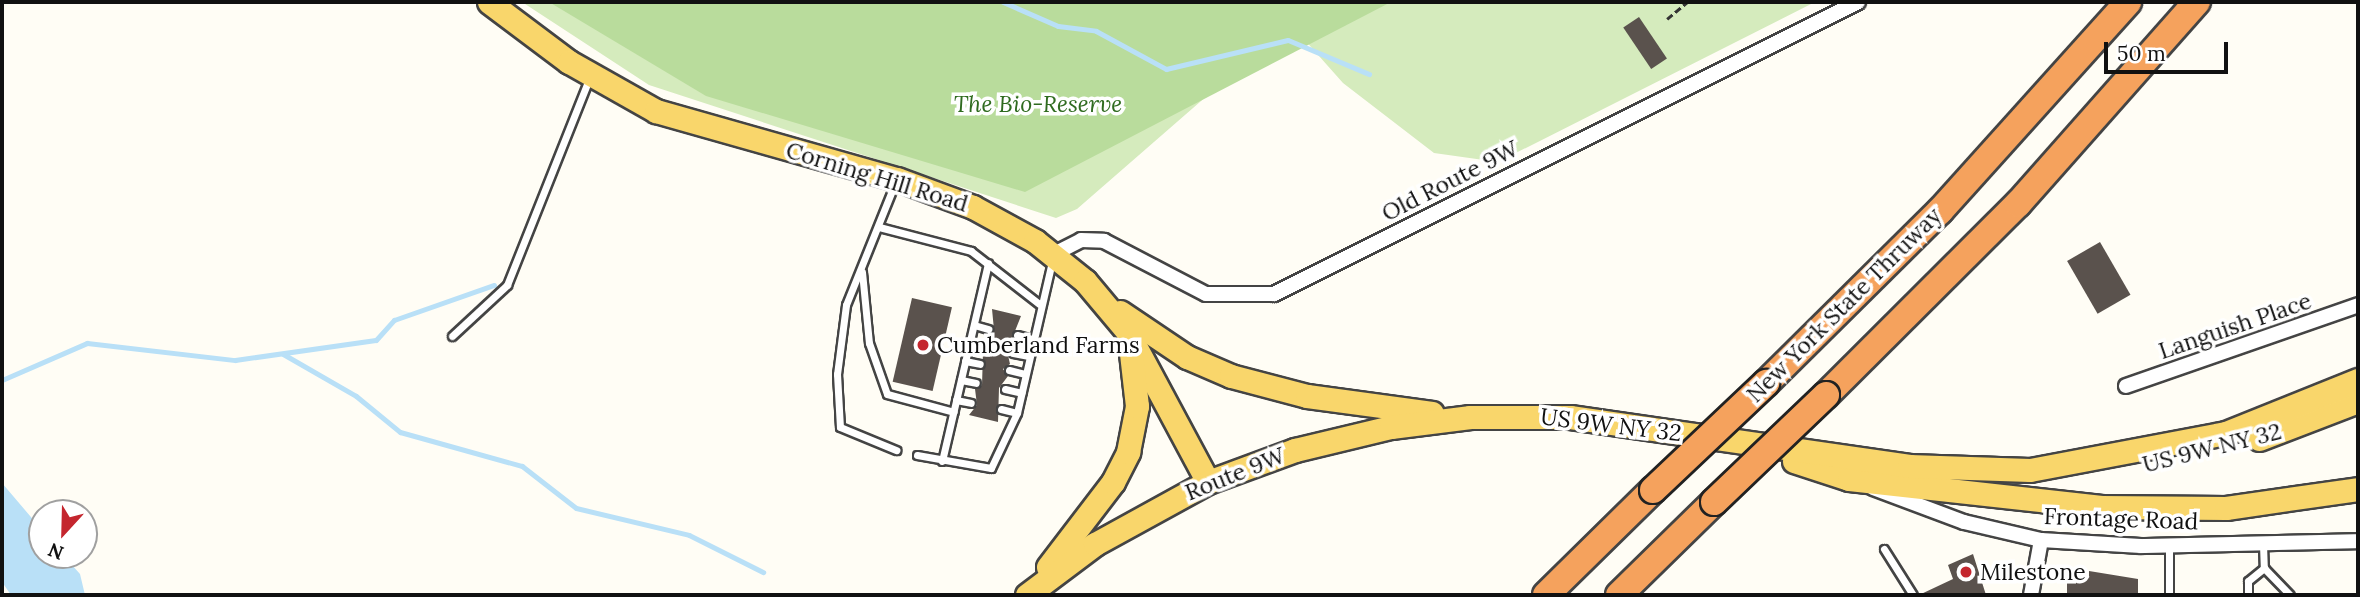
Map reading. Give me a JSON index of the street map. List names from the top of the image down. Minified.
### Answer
{"streets":{"highway":["New York State Thruway"],"main road":["Corning Hill Road","US 9W NY 32","Route 9W"],"street":["Old Route 9W","Languish Place","Frontage Road"]},"crossings":[["Corning Hill Road","Old Route 9W"],["Corning Hill Road","Route 9W"],["US 9W NY 32","Route 9W"]],"parks":["The Bio-Reserve"],"places":["Cumberland Farms","Milestone"],"scale_bar":"50 m","north":"bottom"}
